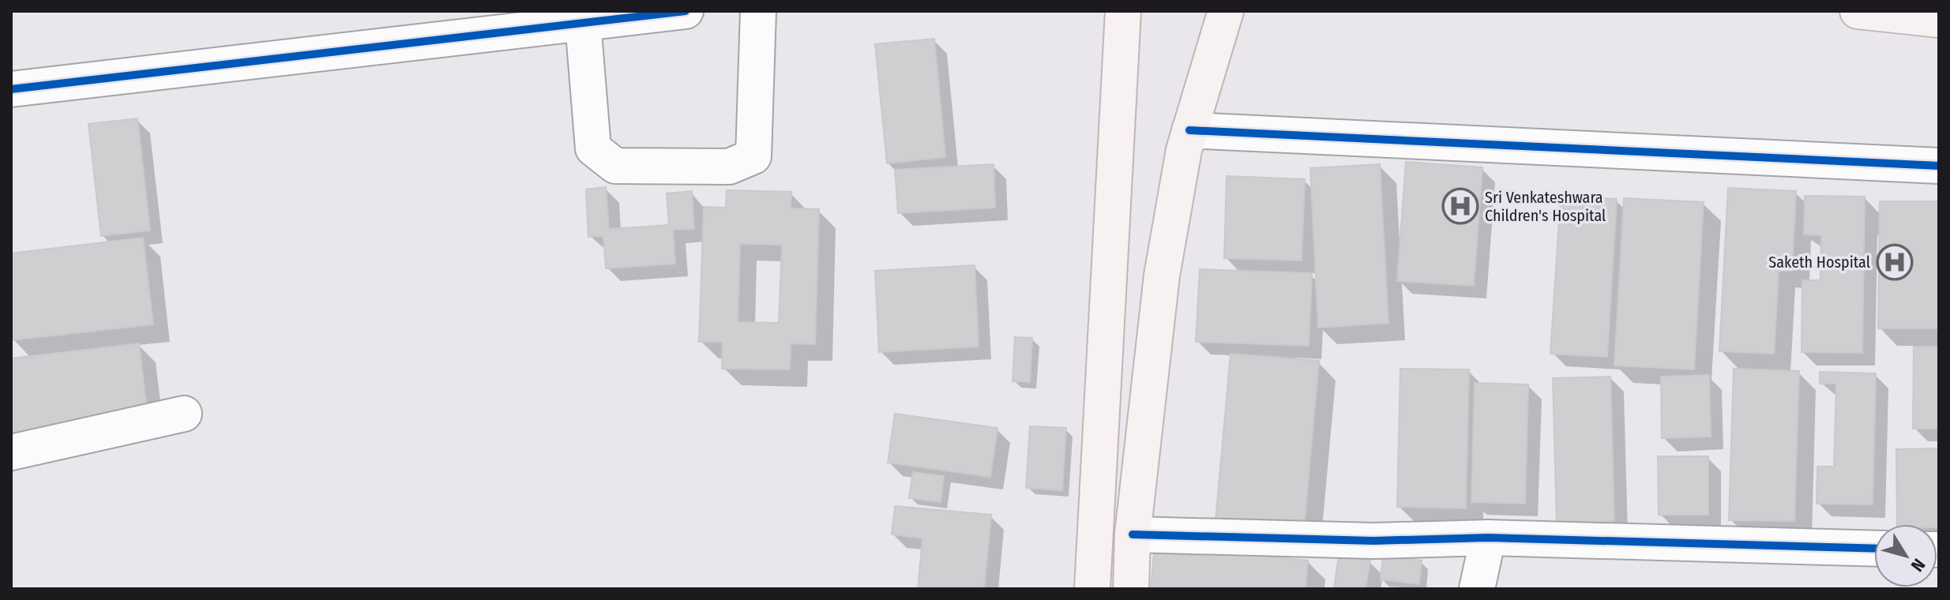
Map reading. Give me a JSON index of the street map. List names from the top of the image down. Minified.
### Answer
{"places":{"hospital":["Sri Venkateshwara Children's Hospital","Saketh Hospital"]},"north":"bottom right"}
